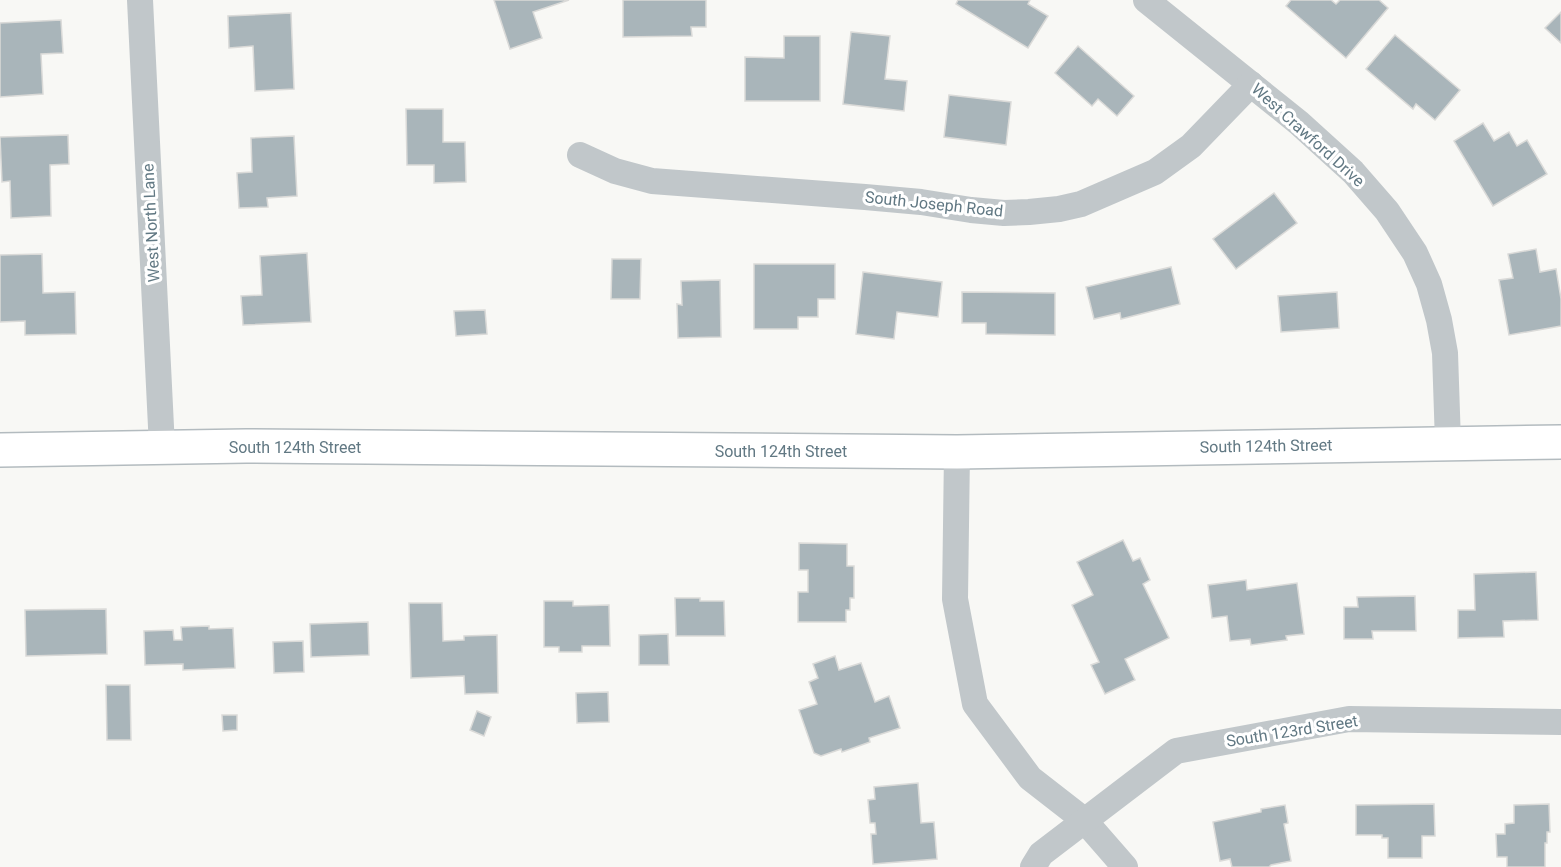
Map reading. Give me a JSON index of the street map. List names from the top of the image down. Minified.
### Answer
{"streets":{"street":["West Crawford Drive","South Joseph Road","West North Lane","South 124th Street","South 123rd Street"]},"crossings":[["West Crawford Drive","South Joseph Road"],["West Crawford Drive","South 124th Street"],["West North Lane","South 124th Street"]]}
